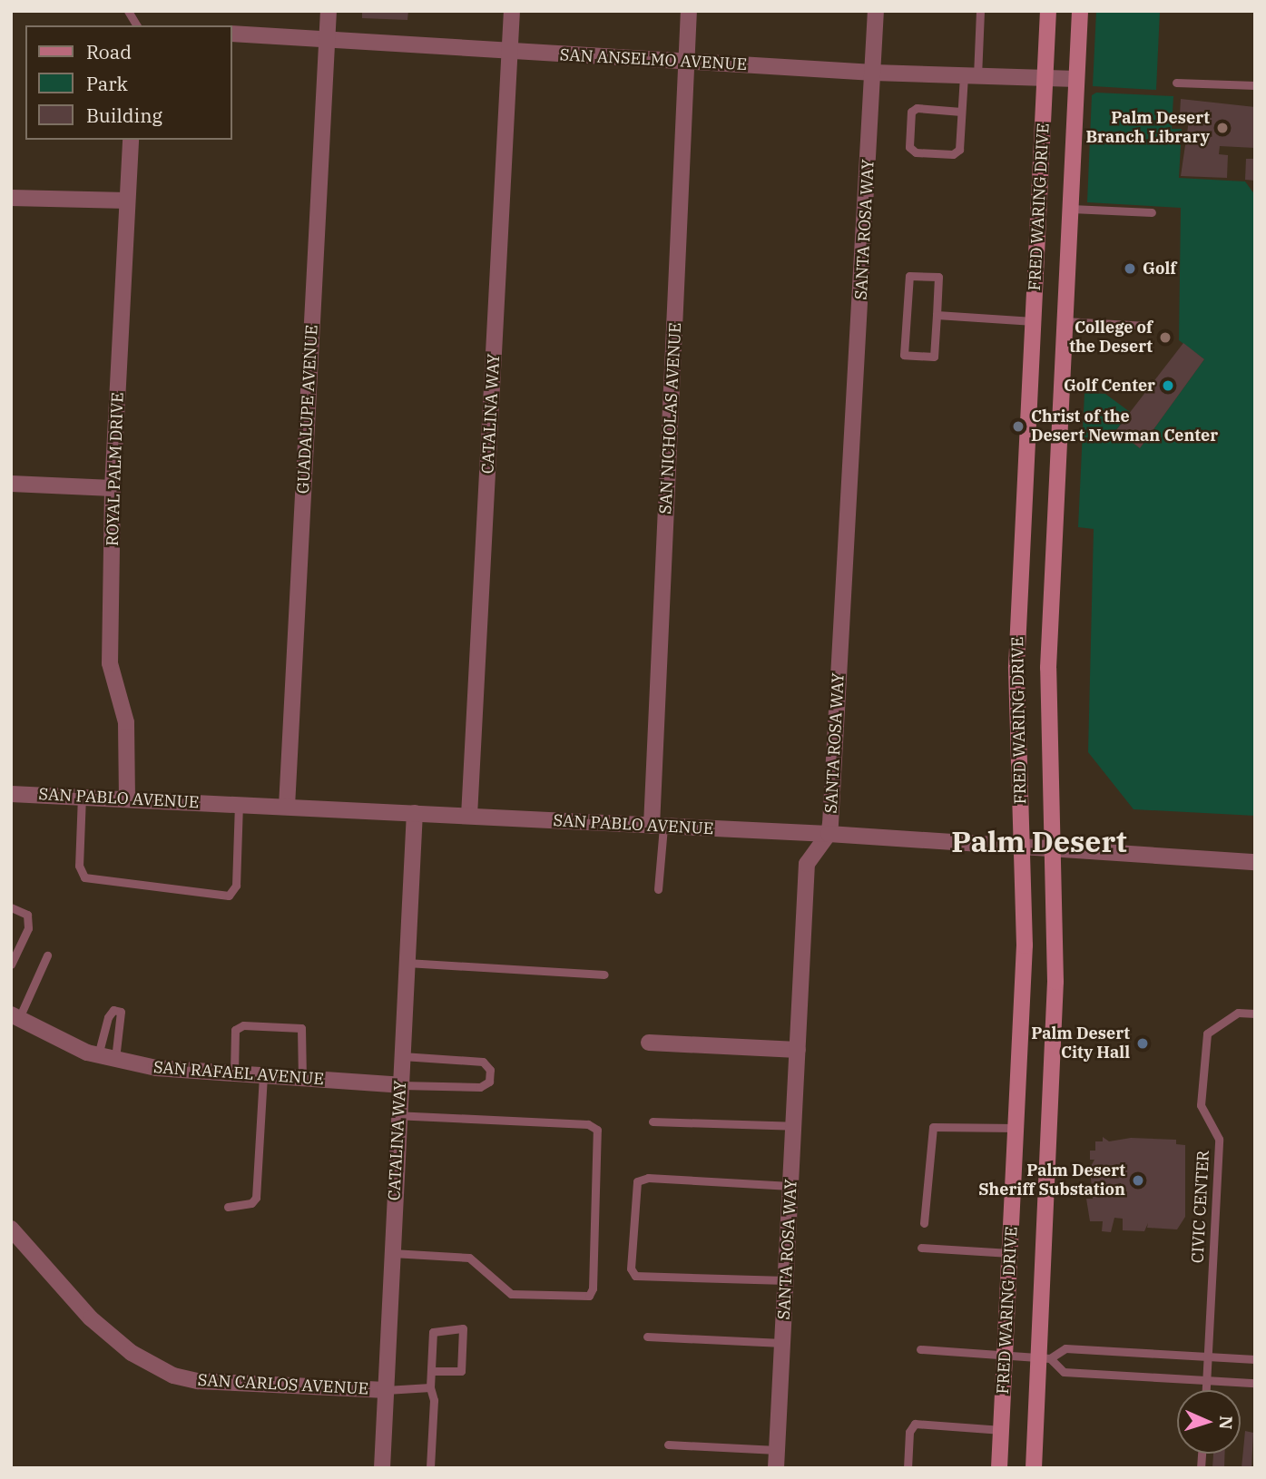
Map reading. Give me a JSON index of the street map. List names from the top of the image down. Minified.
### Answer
{"streets":{"main road":["FRED WARING DRIVE"],"street":["SAN ANSELMO AVENUE","SANTA ROSA WAY","GUADALUPE AVENUE","CATALINA WAY","SAN NICHOLAS AVENUE","ROYAL PALM DRIVE","SAN PABLO AVENUE","SAN RAFAEL AVENUE","SAN CARLOS AVENUE"],"lane":["CIVIC CENTER"]},"crossings":[["SAN ANSELMO AVENUE","FRED WARING DRIVE"],["SAN ANSELMO AVENUE","SANTA ROSA WAY"],["SAN ANSELMO AVENUE","GUADALUPE AVENUE"],["SAN ANSELMO AVENUE","CATALINA WAY"],["SAN ANSELMO AVENUE","SAN NICHOLAS AVENUE"],["FRED WARING DRIVE","SAN PABLO AVENUE"],["SANTA ROSA WAY","SAN PABLO AVENUE"],["GUADALUPE AVENUE","SAN PABLO AVENUE"],["CATALINA WAY","SAN PABLO AVENUE"],["CATALINA WAY","SAN RAFAEL AVENUE"],["CATALINA WAY","SAN CARLOS AVENUE"],["SAN NICHOLAS AVENUE","SAN PABLO AVENUE"],["ROYAL PALM DRIVE","SAN PABLO AVENUE"]],"districts":["Palm Desert"],"places":["Palm Desert Branch Library","Golf","College of the Desert","Golf Center","Christ of the Desert Newman Center","Palm Desert City Hall","Palm Desert Sheriff Substation"],"legend":["Road","Park","Building"],"north":"right"}
